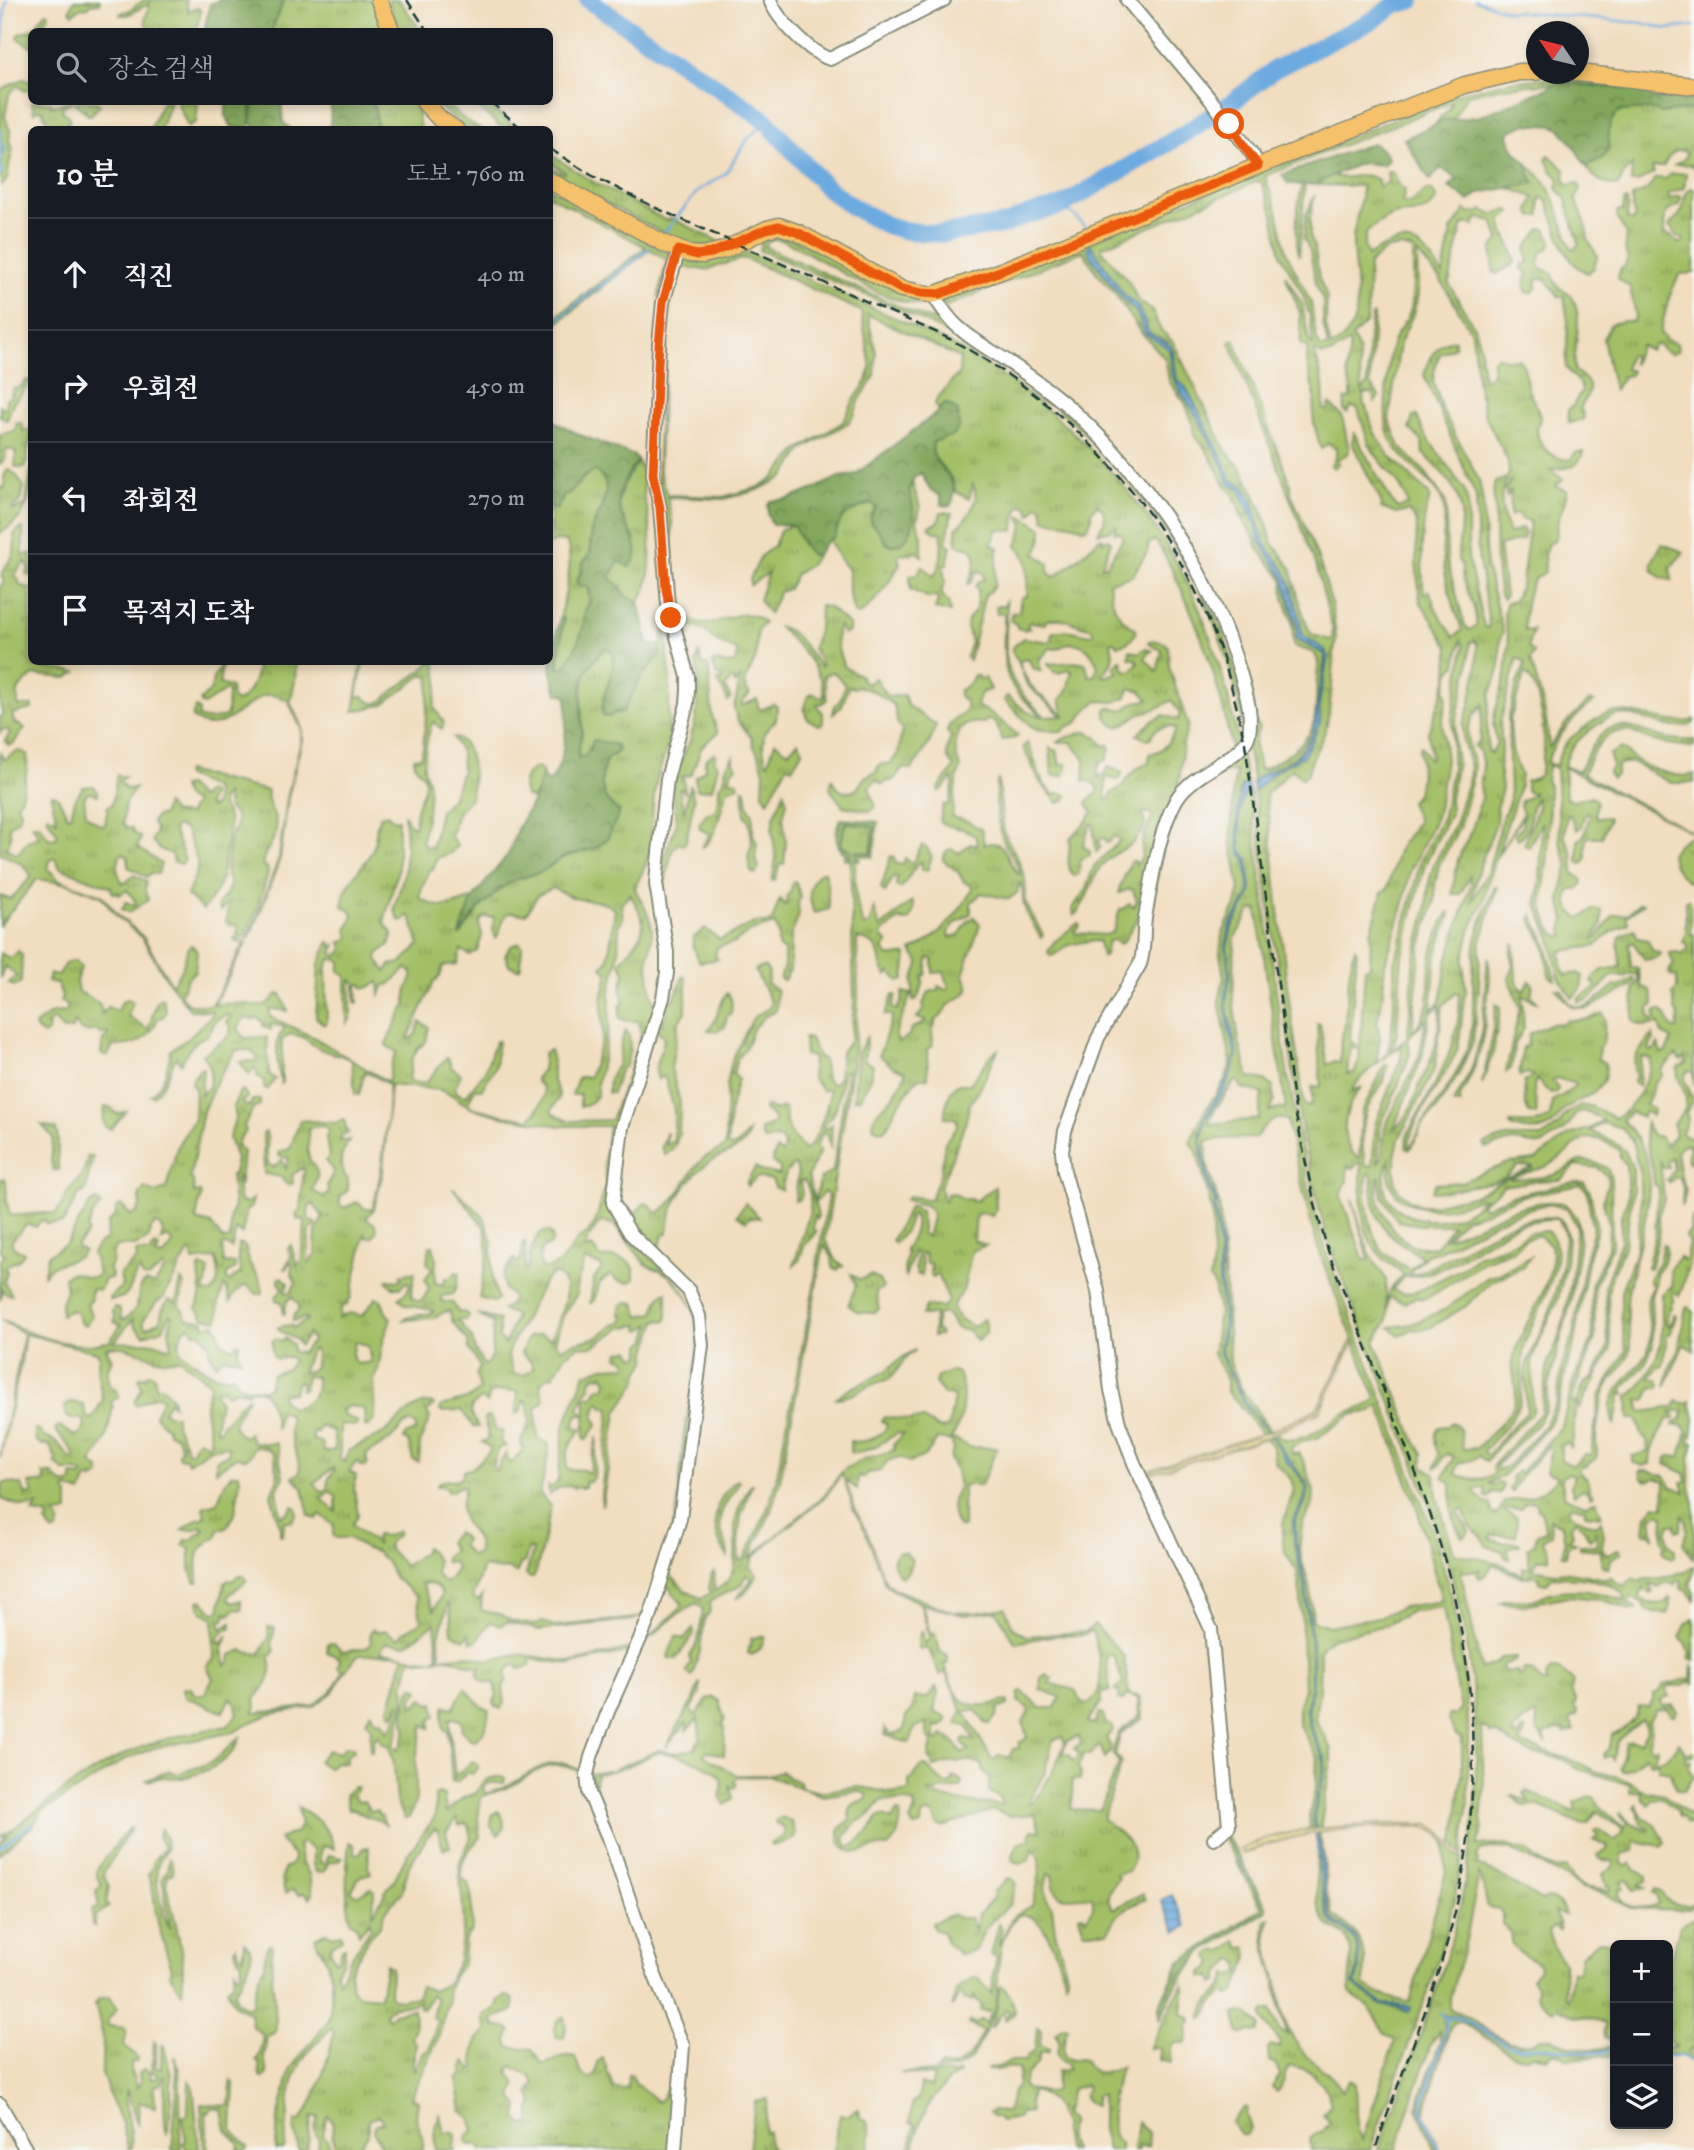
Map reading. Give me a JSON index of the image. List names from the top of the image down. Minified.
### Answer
{"north":"top left","page":{"search":"장소 검색","heading":["10 분","도보 · 760 m"],"list":[["직진","40 m"],["우회전","450 m"],["좌회전","270 m"],"목적지 도착"],"map_buttons":["+","−"]}}
